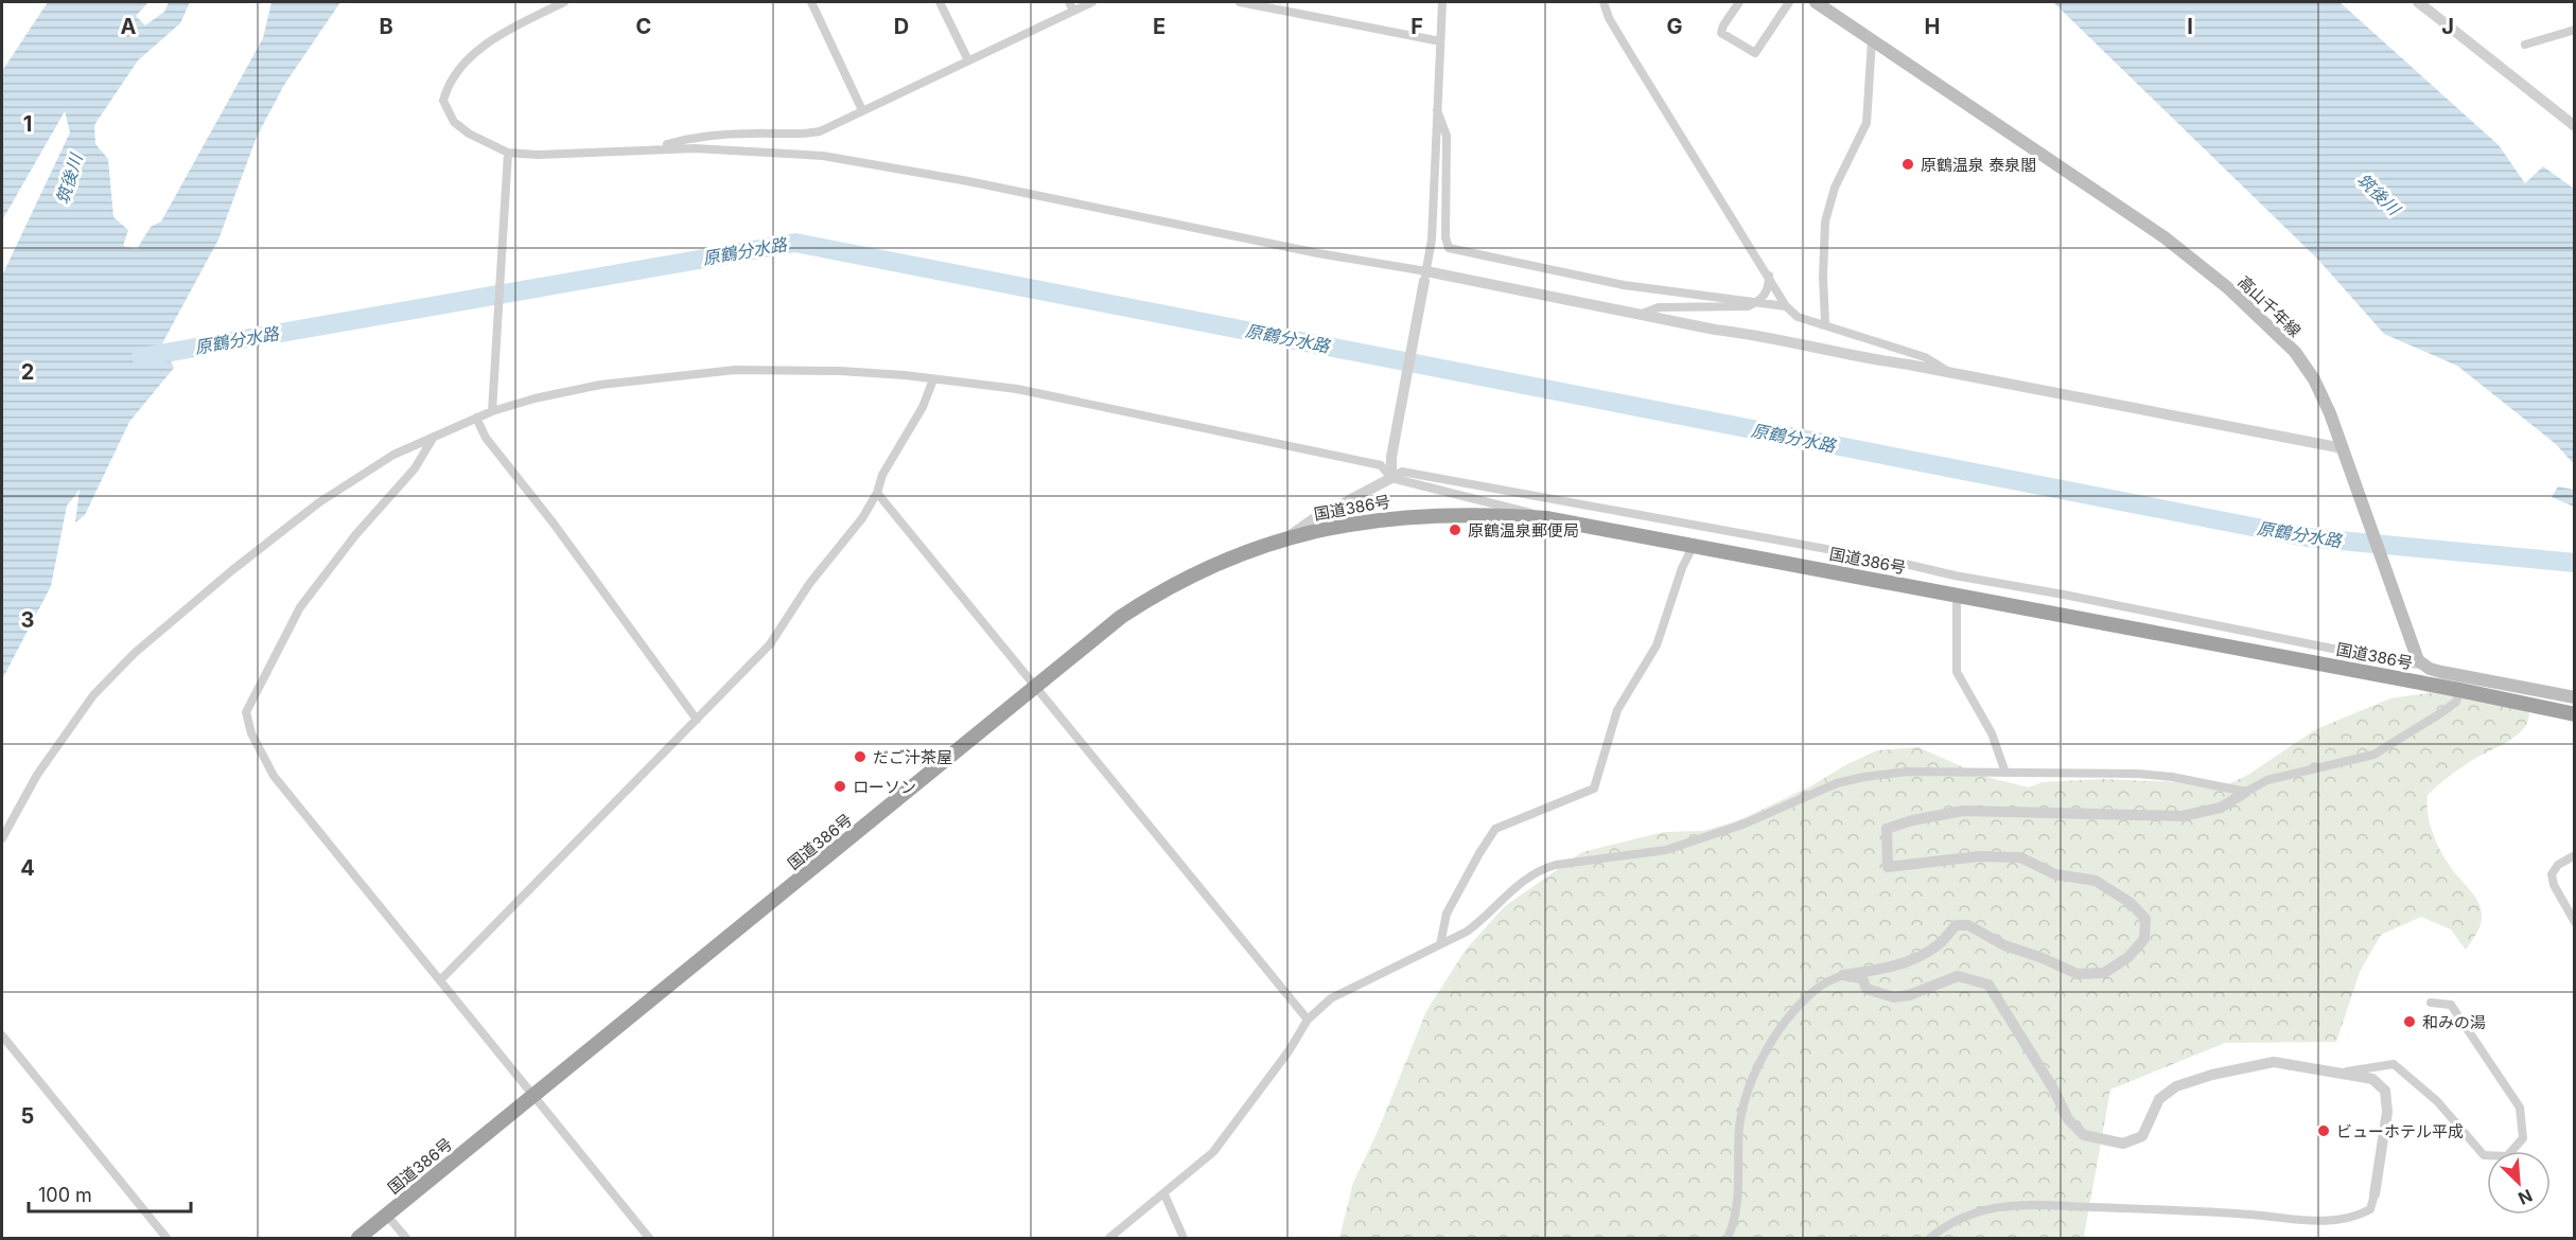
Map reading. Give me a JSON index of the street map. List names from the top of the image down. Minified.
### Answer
{"streets":{"highway":["国道386号"],"main road":["高山千年線"]},"water":["筑後川","原鶴分水路"],"places":["原鶴温泉 泰泉閣","原鶴温泉郵便局","だご汁茶屋","ローソン","和みの湯","ビューホテル平成"],"scale_bar":"100 m","north":"bottom right","grid":{"columns":["A","B","C","D","E","F","G","H","I","J"],"rows":["1","2","3","4","5"]}}
